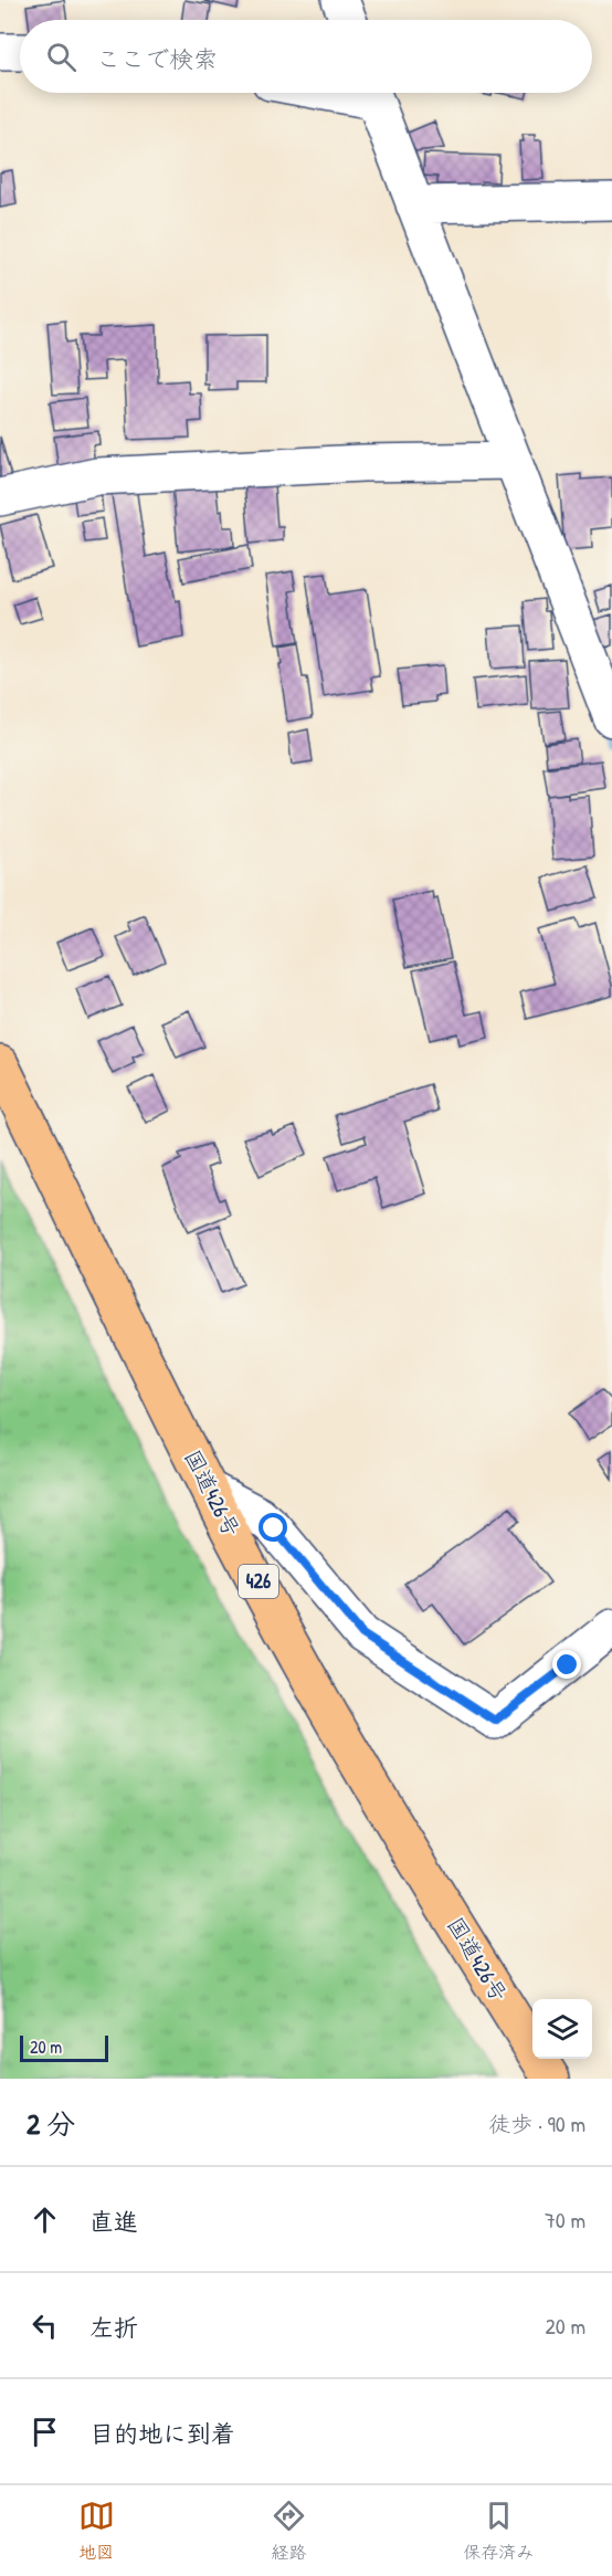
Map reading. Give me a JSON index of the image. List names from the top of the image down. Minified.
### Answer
{"streets":{"highway":["国道426号","426"]},"scale_bar":"20 m","page":{"search":"ここで検索","scale":"20 m","heading":["2 分","徒歩 · 90 m"],"list":[["直進","70 m"],["左折","20 m"],"目的地に到着"],"nav":["地図","経路","保存済み"]}}
